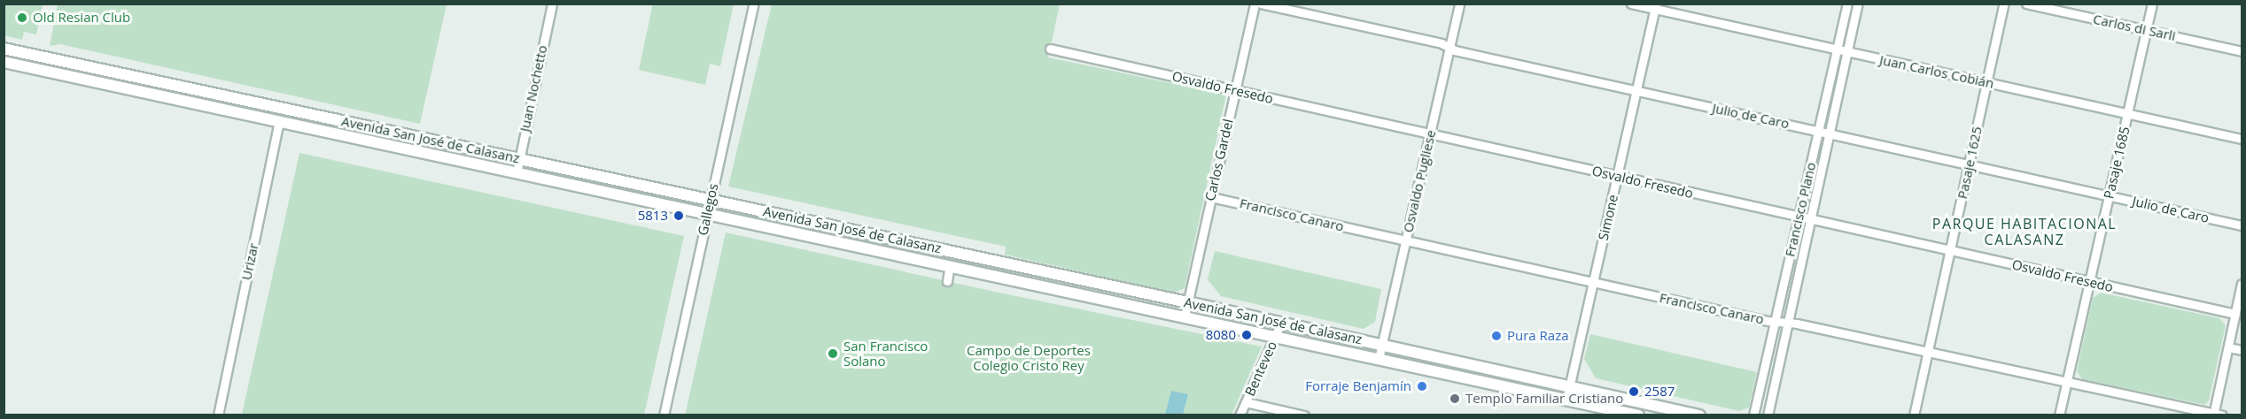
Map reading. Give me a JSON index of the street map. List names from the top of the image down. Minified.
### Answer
{"streets":{"main road":["Avenida San José de Calasanz","Urizar"],"street":["Carlos di Sarli","Juan Carlos Cobián","Osvaldo Fresedo","Juan Nochetto","Julio de Caro","Carlos Gardel","Pasaje 1625","Pasaje 1685","Osvaldo Pugliese","Gallegos","Francisco Plano","Francisco Canaro","Simone","Benteveo"]},"crossings":[["Carlos di Sarli","Pasaje 1685"],["Juan Carlos Cobián","Pasaje 1625"],["Juan Carlos Cobián","Pasaje 1685"],["Juan Carlos Cobián","Francisco Plano"],["Juan Carlos Cobián","Simone"],["Osvaldo Fresedo","Carlos Gardel"],["Osvaldo Fresedo","Pasaje 1625"],["Osvaldo Fresedo","Pasaje 1685"],["Osvaldo Fresedo","Osvaldo Pugliese"],["Osvaldo Fresedo","Francisco Plano"],["Osvaldo Fresedo","Simone"],["Juan Nochetto","Avenida San José de Calasanz"],["Julio de Caro","Pasaje 1625"],["Julio de Caro","Pasaje 1685"],["Julio de Caro","Osvaldo Pugliese"],["Julio de Caro","Francisco Plano"],["Julio de Caro","Simone"],["Avenida San José de Calasanz","Carlos Gardel"],["Avenida San José de Calasanz","Osvaldo Pugliese"],["Avenida San José de Calasanz","Gallegos"],["Avenida San José de Calasanz","Simone"],["Avenida San José de Calasanz","Urizar"],["Avenida San José de Calasanz","Benteveo"],["Carlos Gardel","Francisco Canaro"],["Pasaje 1625","Francisco Canaro"],["Pasaje 1685","Francisco Canaro"],["Osvaldo Pugliese","Francisco Canaro"],["Francisco Plano","Francisco Canaro"],["Francisco Canaro","Simone"]],"districts":["PARQUE HABITACIONAL CALASANZ"],"parks":["Campo de Deportes Colegio Cristo Rey"],"places":["Old Resian Club","5813","8080","Pura Raza","San Francisco Solano","Forraje Benjamín","2587","Templo Familiar Cristiano"]}
